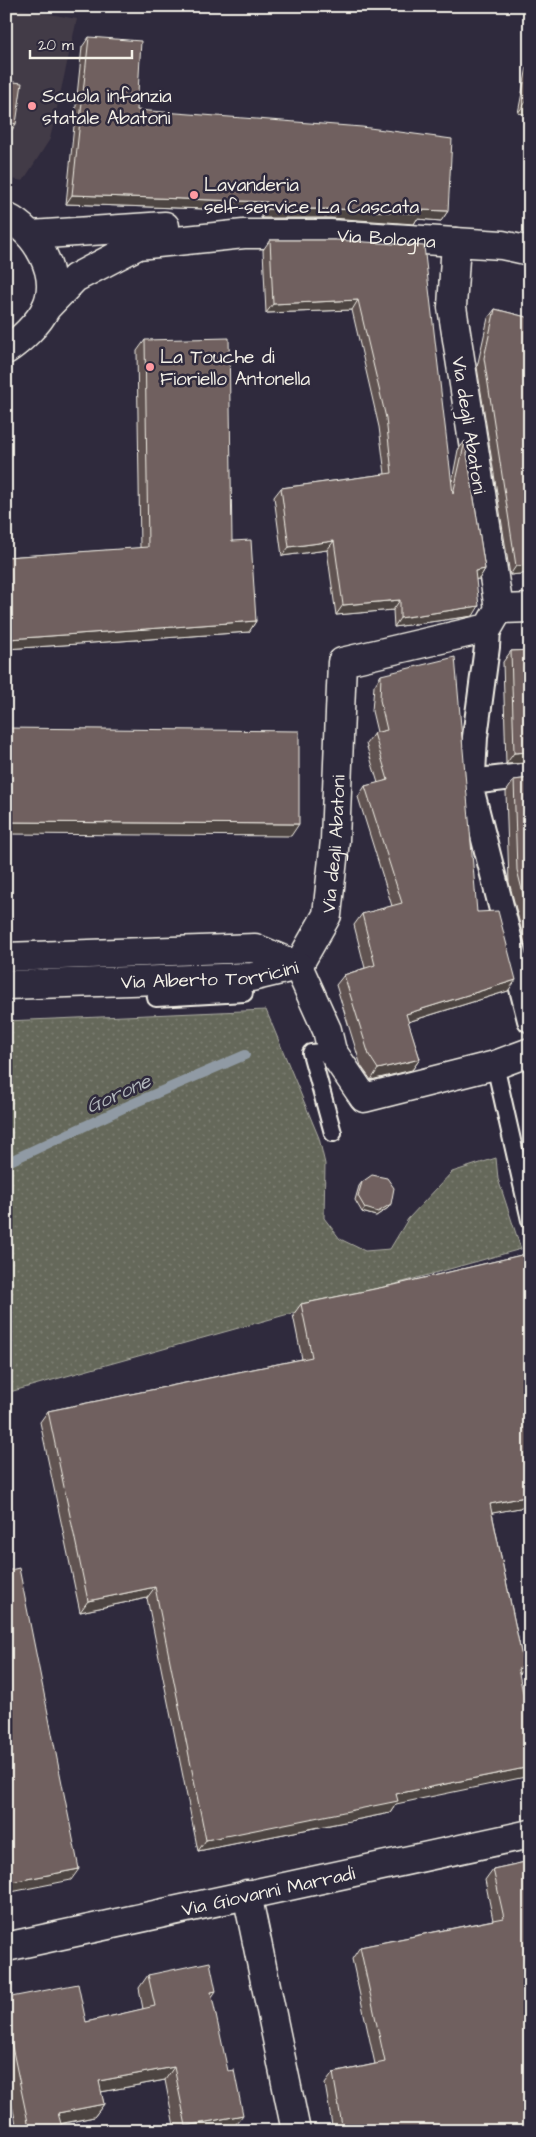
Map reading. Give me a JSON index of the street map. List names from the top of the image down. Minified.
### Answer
{"streets":{"street":["Via Bologna","Via degli Abatoni","Via Alberto Torricini","Via Giovanni Marradi"]},"crossings":[["Via Bologna","Via degli Abatoni"],["Via degli Abatoni","Via Alberto Torricini"]],"water":["Gorone"],"places":["Scuola infanzia statale Abatoni","Lavanderia self-service La Cascata","La Touche di Fioriello Antonella"],"scale_bar":"20 m"}
